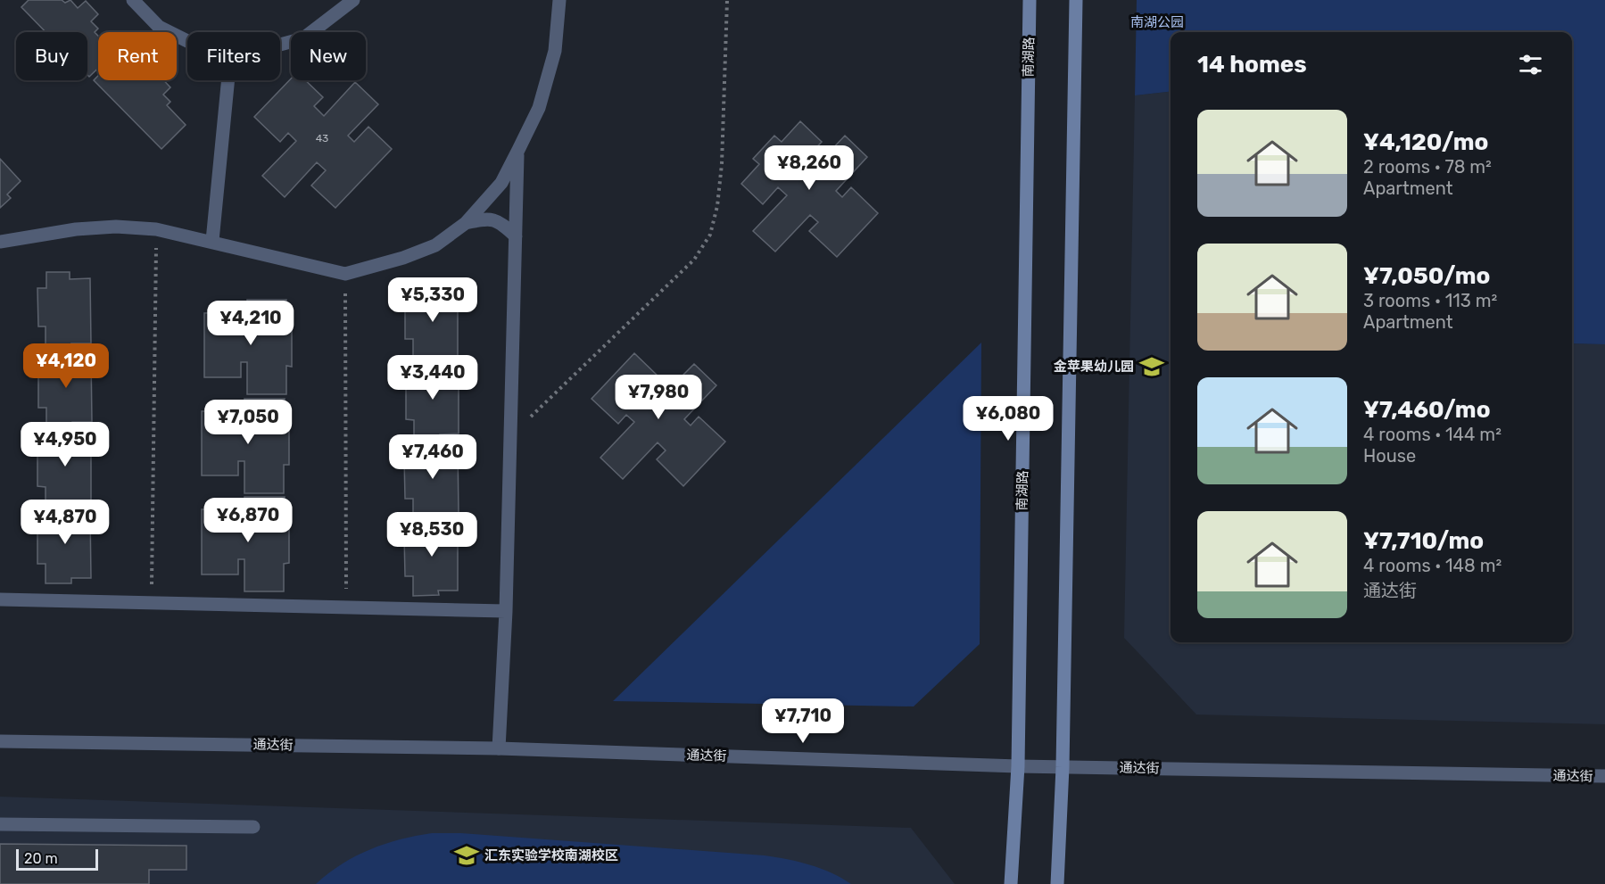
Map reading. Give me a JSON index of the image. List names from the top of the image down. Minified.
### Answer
{"streets":{"main road":["南湖路"],"street":["通达街"]},"crossings":[["南湖路","通达街"]],"parks":["南湖公园"],"places":{"school or university":["金苹果幼儿园","汇东实验学校南湖校区"]},"house_numbers":["43"],"scale_bar":"20 m","page":{"chip":["Buy","Rent","Filters","New"],"heading":"14 homes","list":[{"name":"¥4,120/mo","note":"2 rooms · 78 m² · Apartment"},{"name":"¥7,050/mo","note":"3 rooms · 113 m² · Apartment"},{"name":"¥7,460/mo","note":"4 rooms · 144 m² · House"},{"name":"¥7,710/mo","note":"4 rooms · 148 m² · 通达街"}],"price":["¥8,260","¥5,330","¥4,210","¥4,120","¥3,440","¥7,980","¥6,080","¥7,050","¥4,950","¥7,460","¥6,870","¥4,870","¥8,530","¥7,710"],"scale":"20 m"}}
